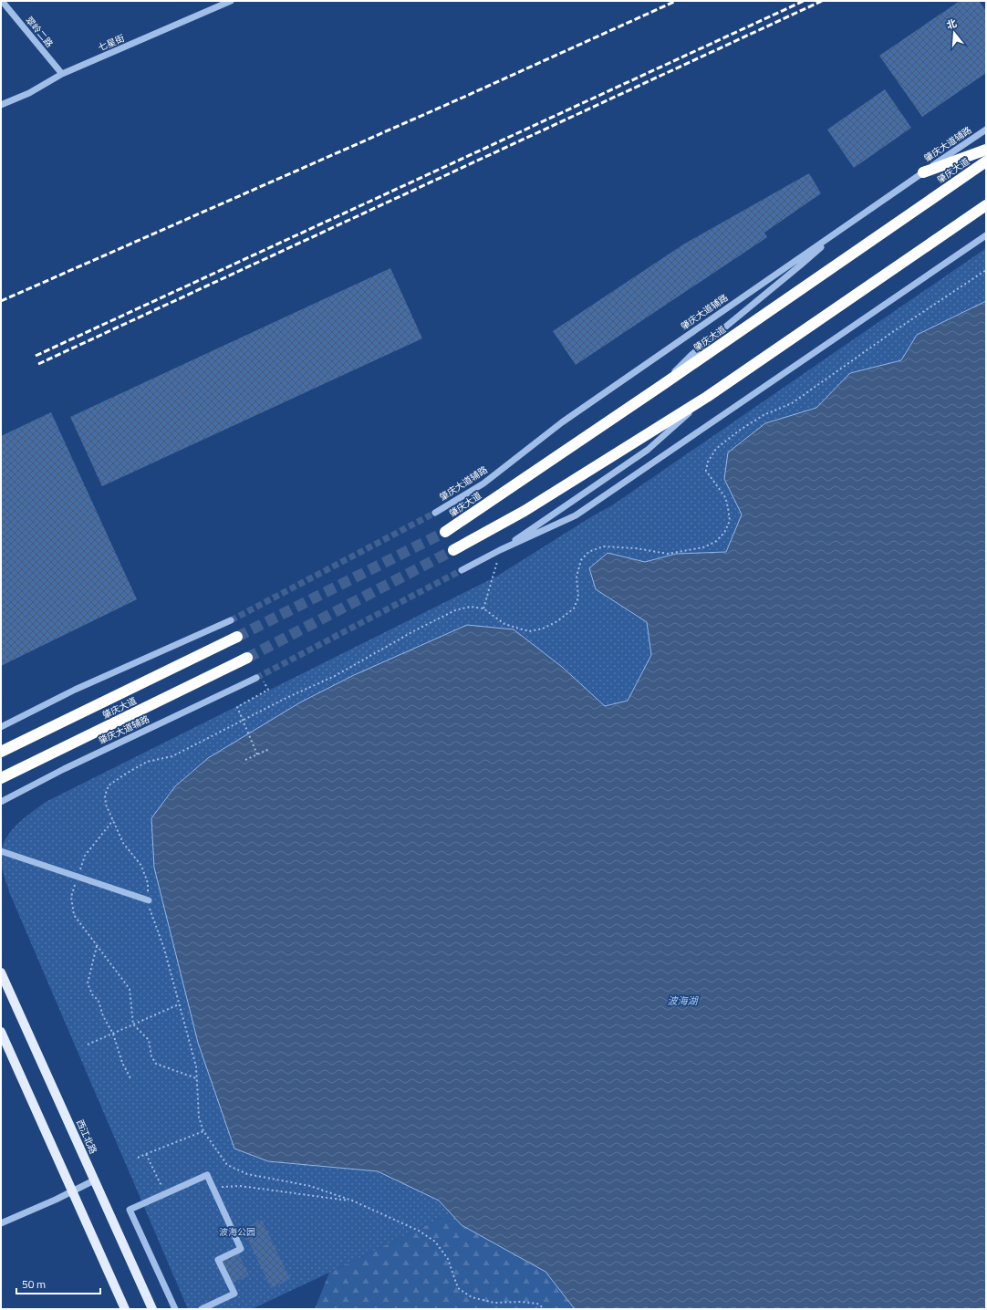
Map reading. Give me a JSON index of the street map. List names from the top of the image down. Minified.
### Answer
{"streets":{"highway":["肇庆大道"],"main road":["西江北路"],"street":["翠岭二路","七星街","肇庆大道辅路"]},"crossings":[["翠岭二路","七星街"]],"water":["波海湖"],"parks":["波海公园"],"scale_bar":"50 m","north":"top"}
